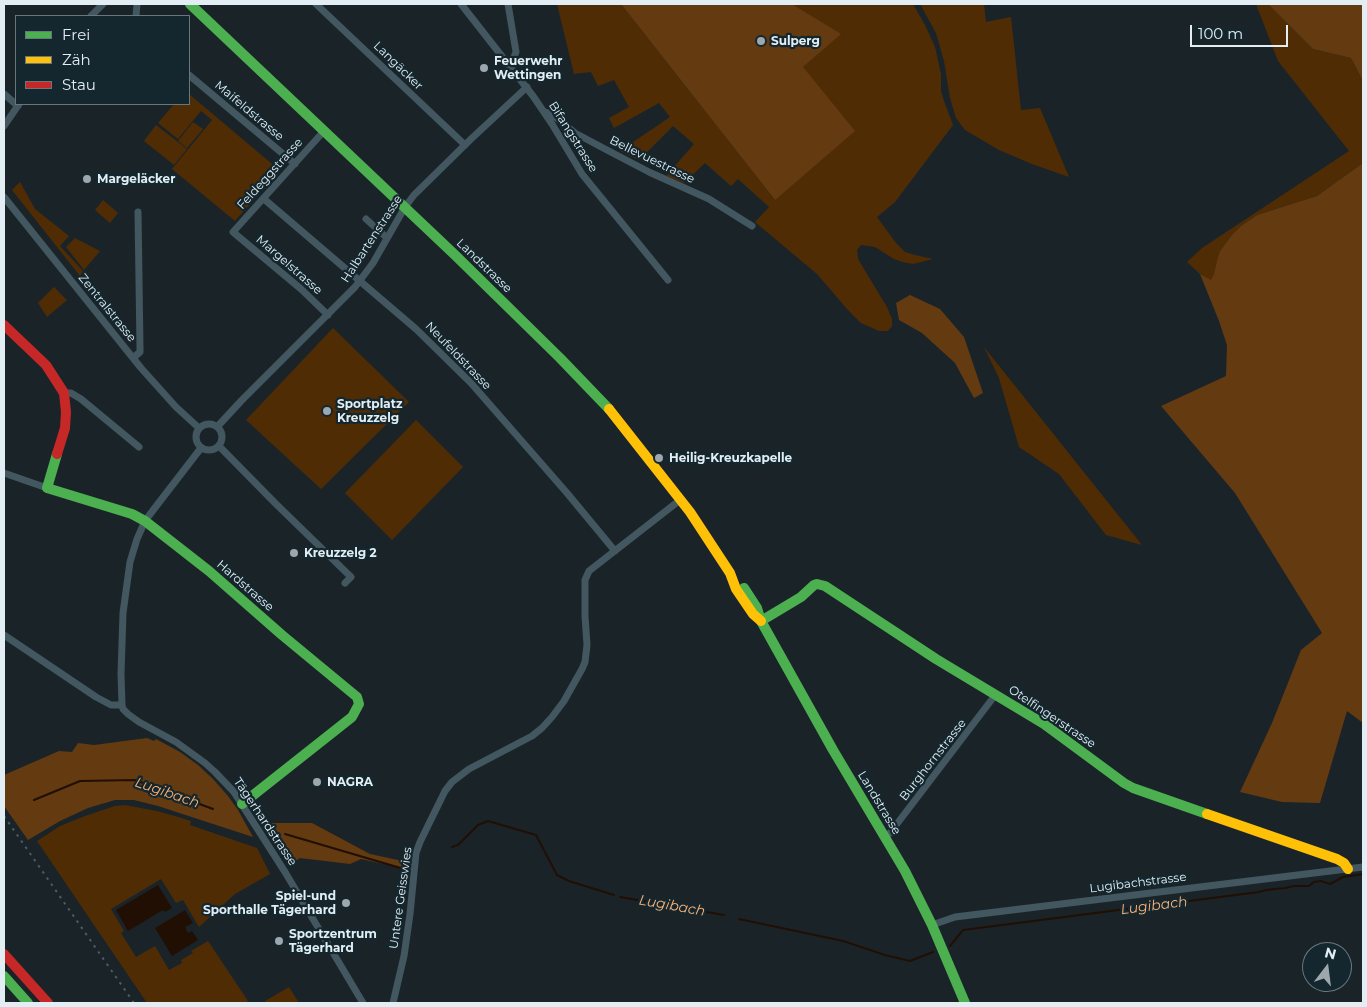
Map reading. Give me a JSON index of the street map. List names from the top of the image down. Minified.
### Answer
{"streets":{"main road":["Landstrasse","Hardstrasse","Otelfingerstrasse"],"street":["Langäcker","Maifeldstrasse","Bifangstrasse","Bellevuestrasse","Feldeggstrasse","Halbartenstrasse","Margelstrasse","Zentralstrasse","Neufeldstrasse","Burghornstrasse","Tägerhardstrasse","Lugibachstrasse","Untere Geisswies"]},"crossings":[["Langäcker","Halbartenstrasse"],["Maifeldstrasse","Feldeggstrasse"],["Bifangstrasse","Bellevuestrasse"],["Bifangstrasse","Halbartenstrasse"],["Feldeggstrasse","Margelstrasse"],["Feldeggstrasse","Landstrasse"],["Feldeggstrasse","Neufeldstrasse"],["Halbartenstrasse","Margelstrasse"],["Halbartenstrasse","Landstrasse"],["Halbartenstrasse","Zentralstrasse"],["Halbartenstrasse","Neufeldstrasse"],["Landstrasse","Otelfingerstrasse"],["Landstrasse","Burghornstrasse"],["Landstrasse","Lugibachstrasse"],["Landstrasse","Untere Geisswies"],["Neufeldstrasse","Untere Geisswies"],["Hardstrasse","Tägerhardstrasse"],["Otelfingerstrasse","Burghornstrasse"],["Otelfingerstrasse","Lugibachstrasse"]],"water":["Lugibach"],"places":["Sulperg","Feuerwehr Wettingen","Margeläcker","Sportplatz Kreuzzelg","Heilig-Kreuzkapelle","Kreuzzelg 2","NAGRA","Spiel-und Sporthalle Tägerhard","Sportzentrum Tägerhard"],"legend":["Frei","Zäh","Stau"],"scale_bar":"100 m","north":"top"}
